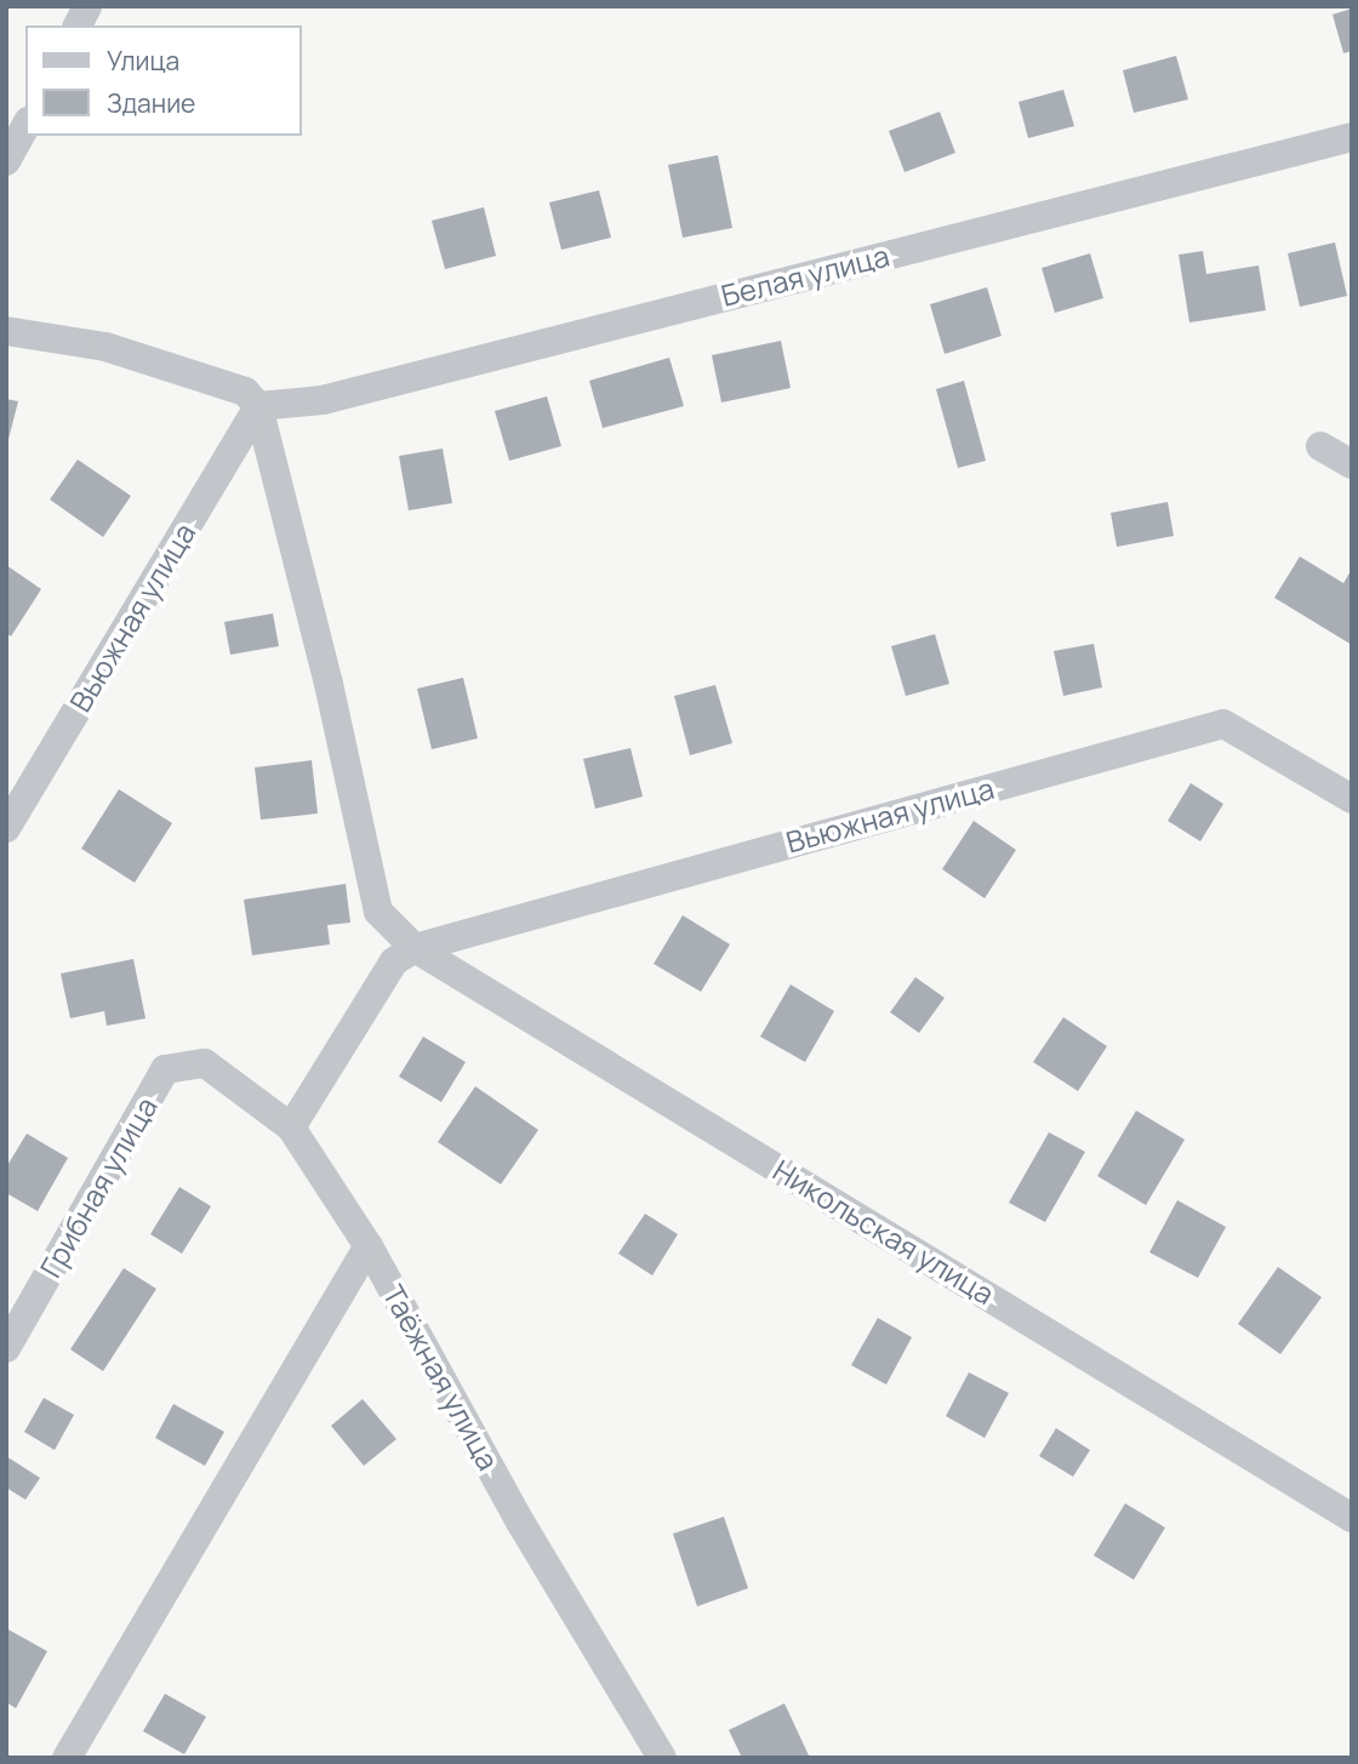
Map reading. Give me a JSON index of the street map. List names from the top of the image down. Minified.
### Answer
{"streets":{"street":["Белая улица","Вьюжная улица","Грибная улица","Никольская улица","Таёжная улица"]},"crossings":[["Белая улица","Вьюжная улица"],["Белая улица","Никольская улица"],["Вьюжная улица","Никольская улица"],["Грибная улица","Таёжная улица"]],"legend":["Улица","Здание"]}
